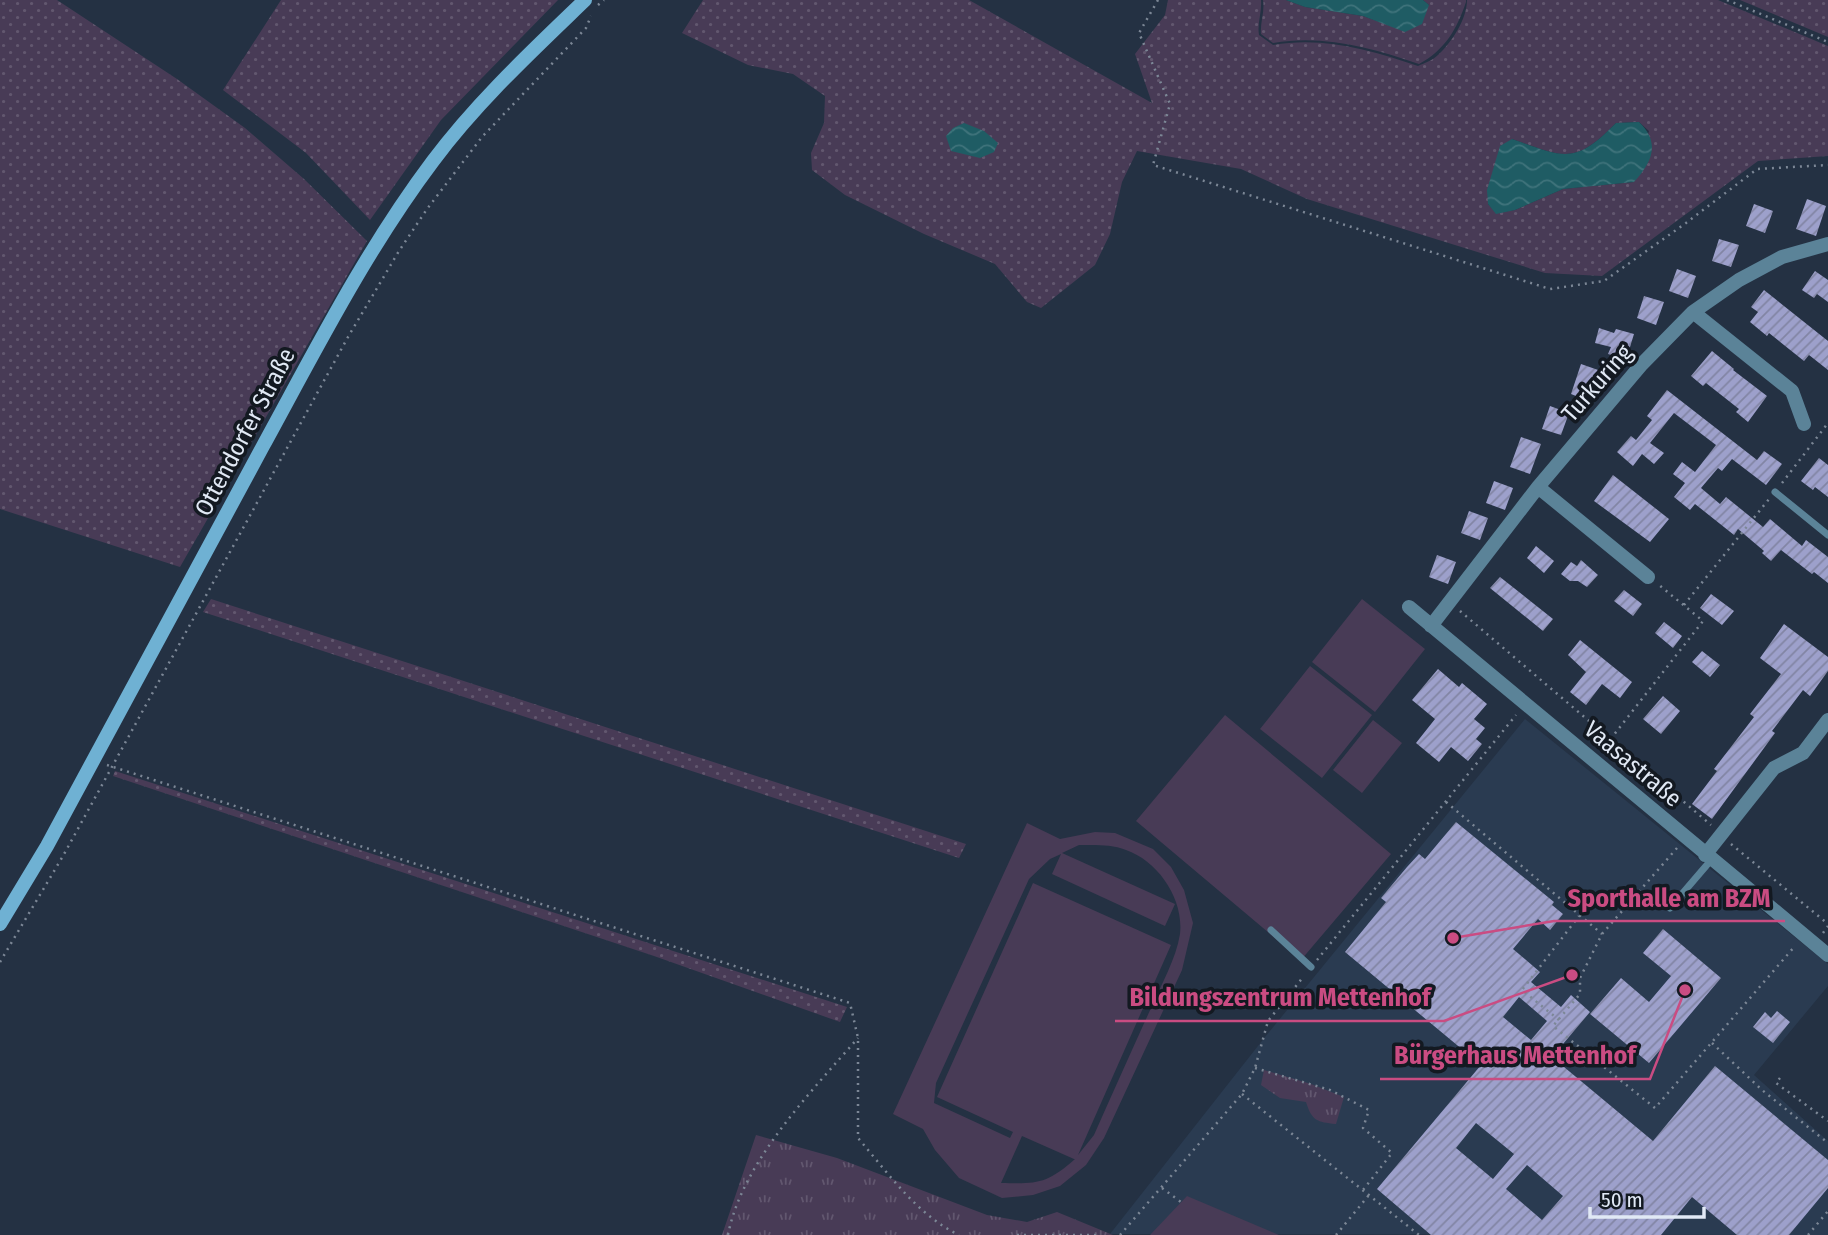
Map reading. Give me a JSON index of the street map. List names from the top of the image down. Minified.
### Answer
{"streets":{"street":["Turkuring","Ottendorfer Straße","Vaasastraße"]},"crossings":[["Turkuring","Vaasastraße"]],"places":["Sporthalle am BZM","Bildungszentrum Mettenhof","Bürgerhaus Mettenhof"],"scale_bar":"50 m"}
